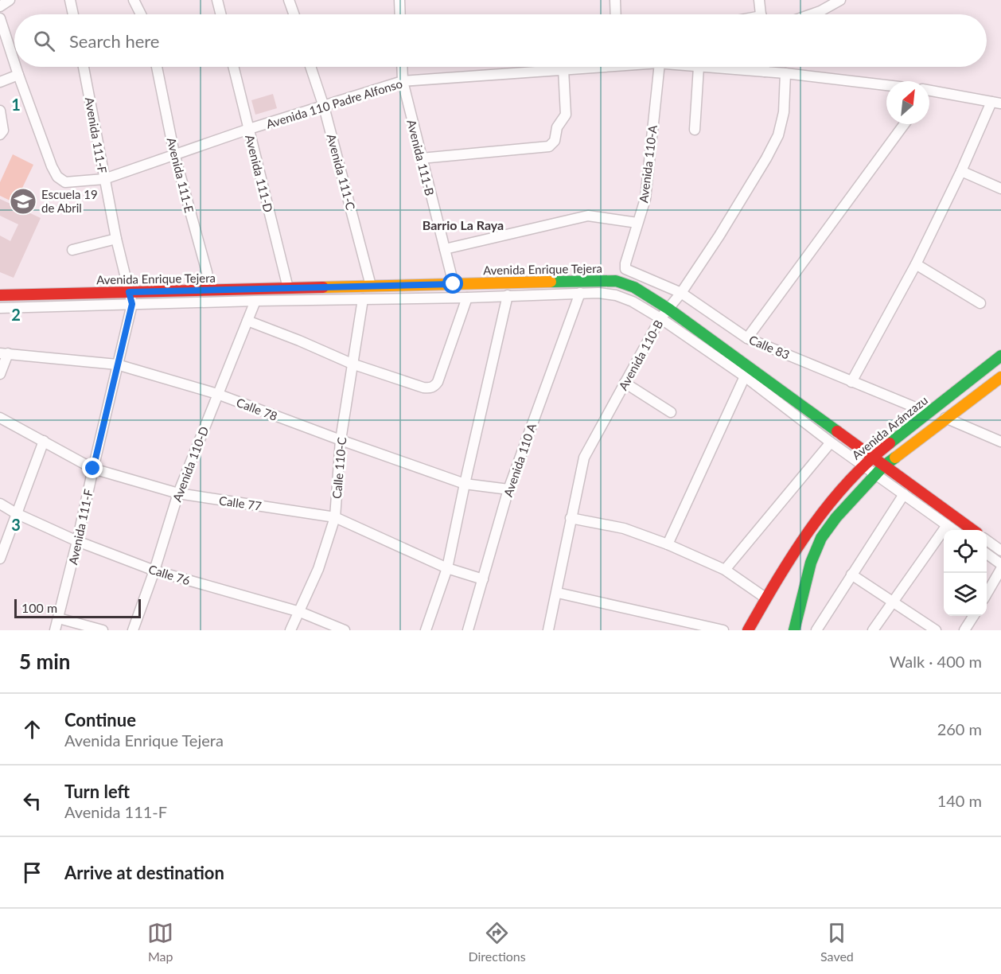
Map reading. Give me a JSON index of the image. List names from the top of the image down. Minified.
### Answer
{"streets":{"street":["Avenida 110 Padre Alfonso","Avenida 111-F","Avenida 111-B","Avenida 110-A","Avenida 111-C","Avenida 111-D","Avenida 111-E","Avenida Enrique Tejera","Calle 83","Avenida 110-B","Calle 78","Avenida Aránzazu","Avenida 110 A","Avenida 110-D","Calle 110-C","Calle 77","Calle 76"]},"crossings":[["Avenida 110 Padre Alfonso","Avenida 111-F"],["Avenida 110 Padre Alfonso","Avenida 111-B"],["Avenida 110 Padre Alfonso","Avenida 111-C"],["Avenida 110 Padre Alfonso","Avenida 111-D"],["Avenida 110 Padre Alfonso","Avenida 111-E"],["Avenida 111-F","Avenida Enrique Tejera"],["Avenida 111-F","Calle 78"],["Avenida 111-F","Calle 77"],["Avenida 111-F","Calle 76"],["Avenida 111-B","Avenida Enrique Tejera"],["Avenida 110-A","Calle 83"],["Avenida 111-C","Avenida Enrique Tejera"],["Avenida 111-D","Avenida Enrique Tejera"],["Avenida 111-E","Avenida Enrique Tejera"],["Avenida Enrique Tejera","Avenida 110-B"],["Avenida Enrique Tejera","Avenida Aránzazu"],["Avenida Enrique Tejera","Avenida 110 A"],["Avenida Enrique Tejera","Avenida 110-D"],["Avenida Enrique Tejera","Calle 110-C"],["Calle 83","Avenida 110-B"],["Calle 83","Avenida Aránzazu"],["Calle 78","Avenida 110 A"],["Calle 78","Avenida 110-D"],["Calle 78","Calle 110-C"],["Avenida 110 A","Calle 77"],["Avenida 110-D","Calle 77"],["Avenida 110-D","Calle 76"],["Calle 110-C","Calle 77"],["Calle 110-C","Calle 76"]],"districts":["Barrio La Raya"],"places":{"school or university":["Escuela 19 de Abril"]},"scale_bar":"100 m","north":"top right","page":{"search":"Search here","scale":"100 m","heading":["5 min","Walk · 400 m"],"list":[["Continue","Avenida Enrique Tejera","260 m"],["Turn left","Avenida 111-F","140 m"],"Arrive at destination"],"nav":["Map","Directions","Saved"]},"grid":{"rows":["1","2","3"]}}
